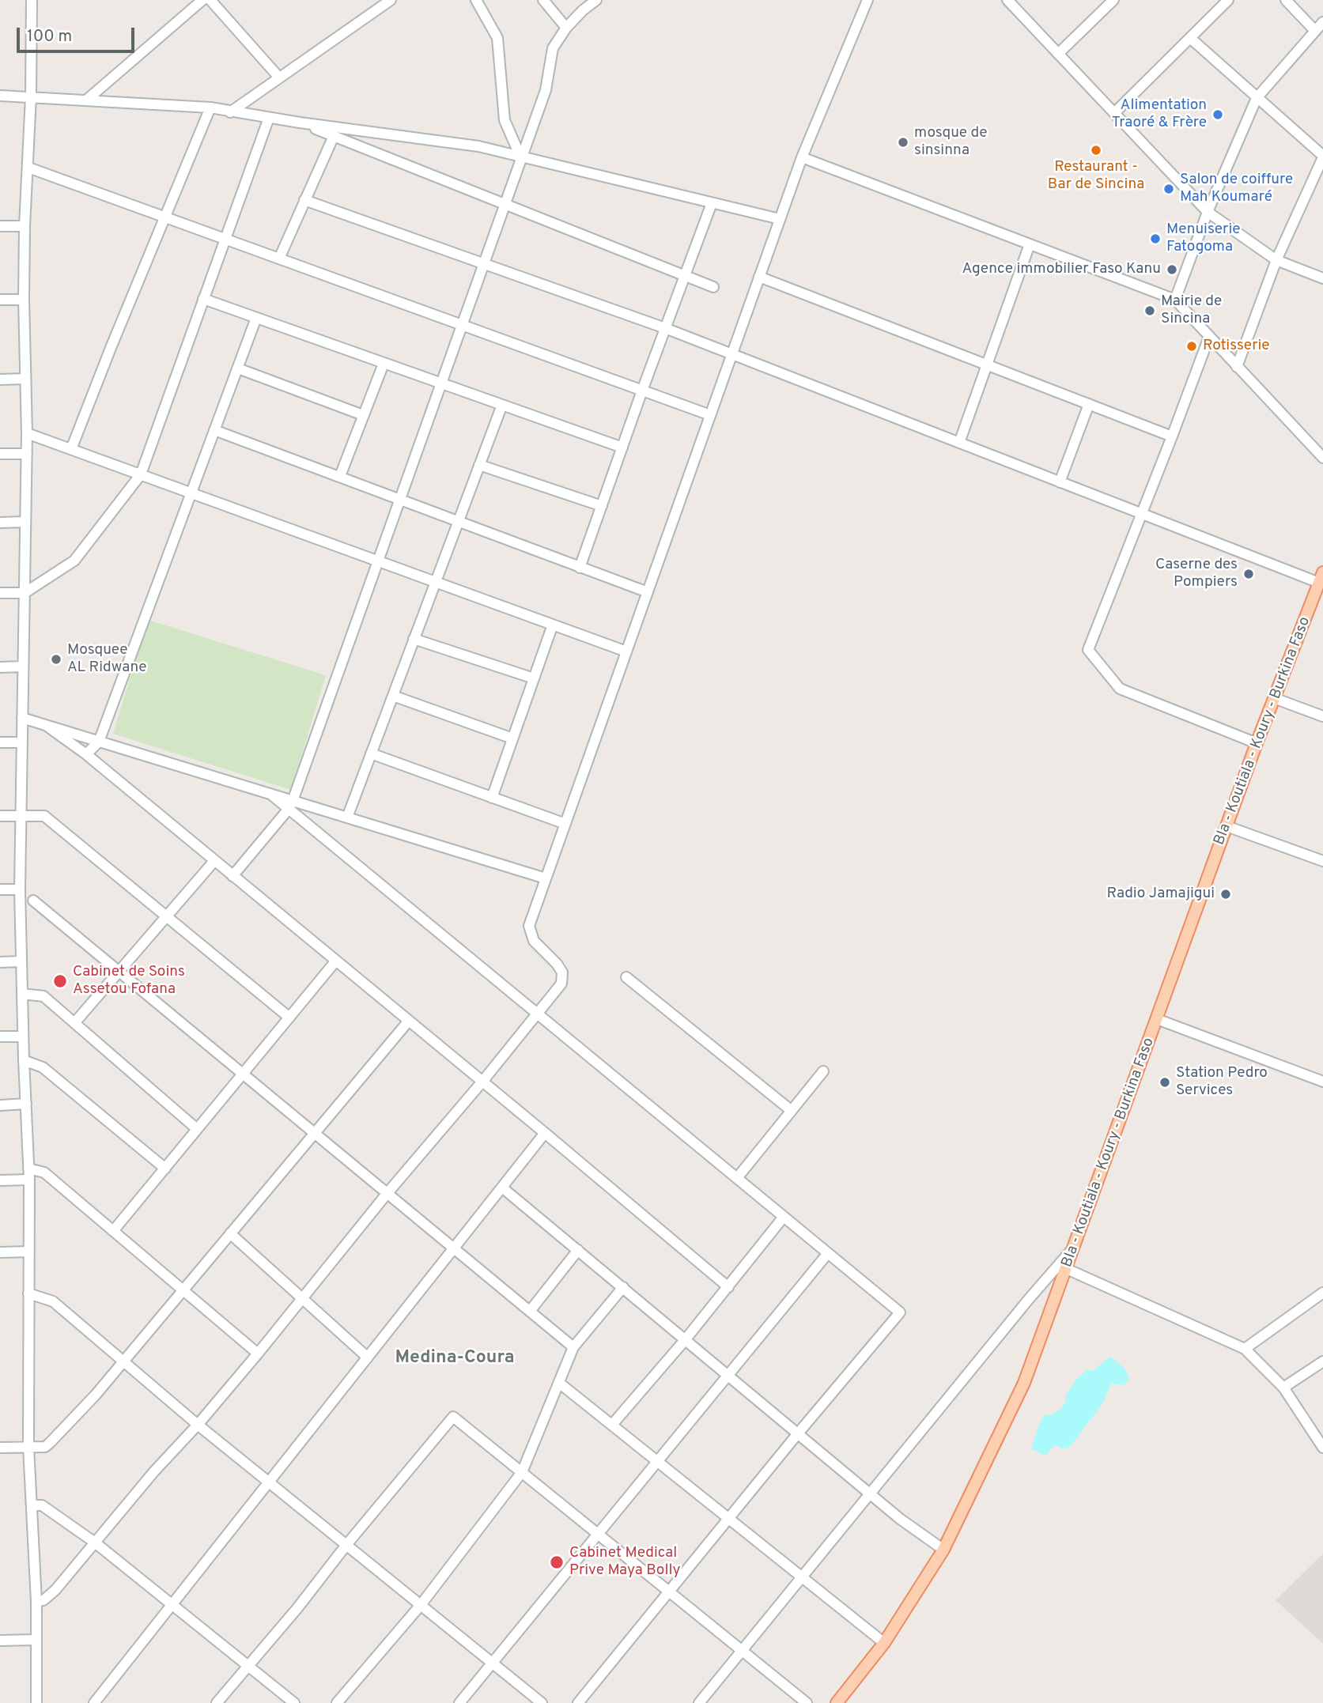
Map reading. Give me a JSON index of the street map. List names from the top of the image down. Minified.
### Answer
{"streets":{"main road":["Bla - Koutiala - Koury - Burkina Faso"]},"districts":["Medina-Coura"],"places":["Alimentation Traoré & Frère","mosque de sinsinna","Restaurant - Bar de Sincina","Salon de coiffure Mah Koumaré","Menuiserie Fatogoma","Agence immobilier Faso Kanu","Mairie de Sincina","Rotisserie","Caserne des Pompiers","Mosquee AL Ridwane","Radio Jamajigui","Cabinet de Soins Assetou Fofana","Station Pedro Services","Cabinet Medical Prive Maya Bolly"],"scale_bar":"100 m"}
